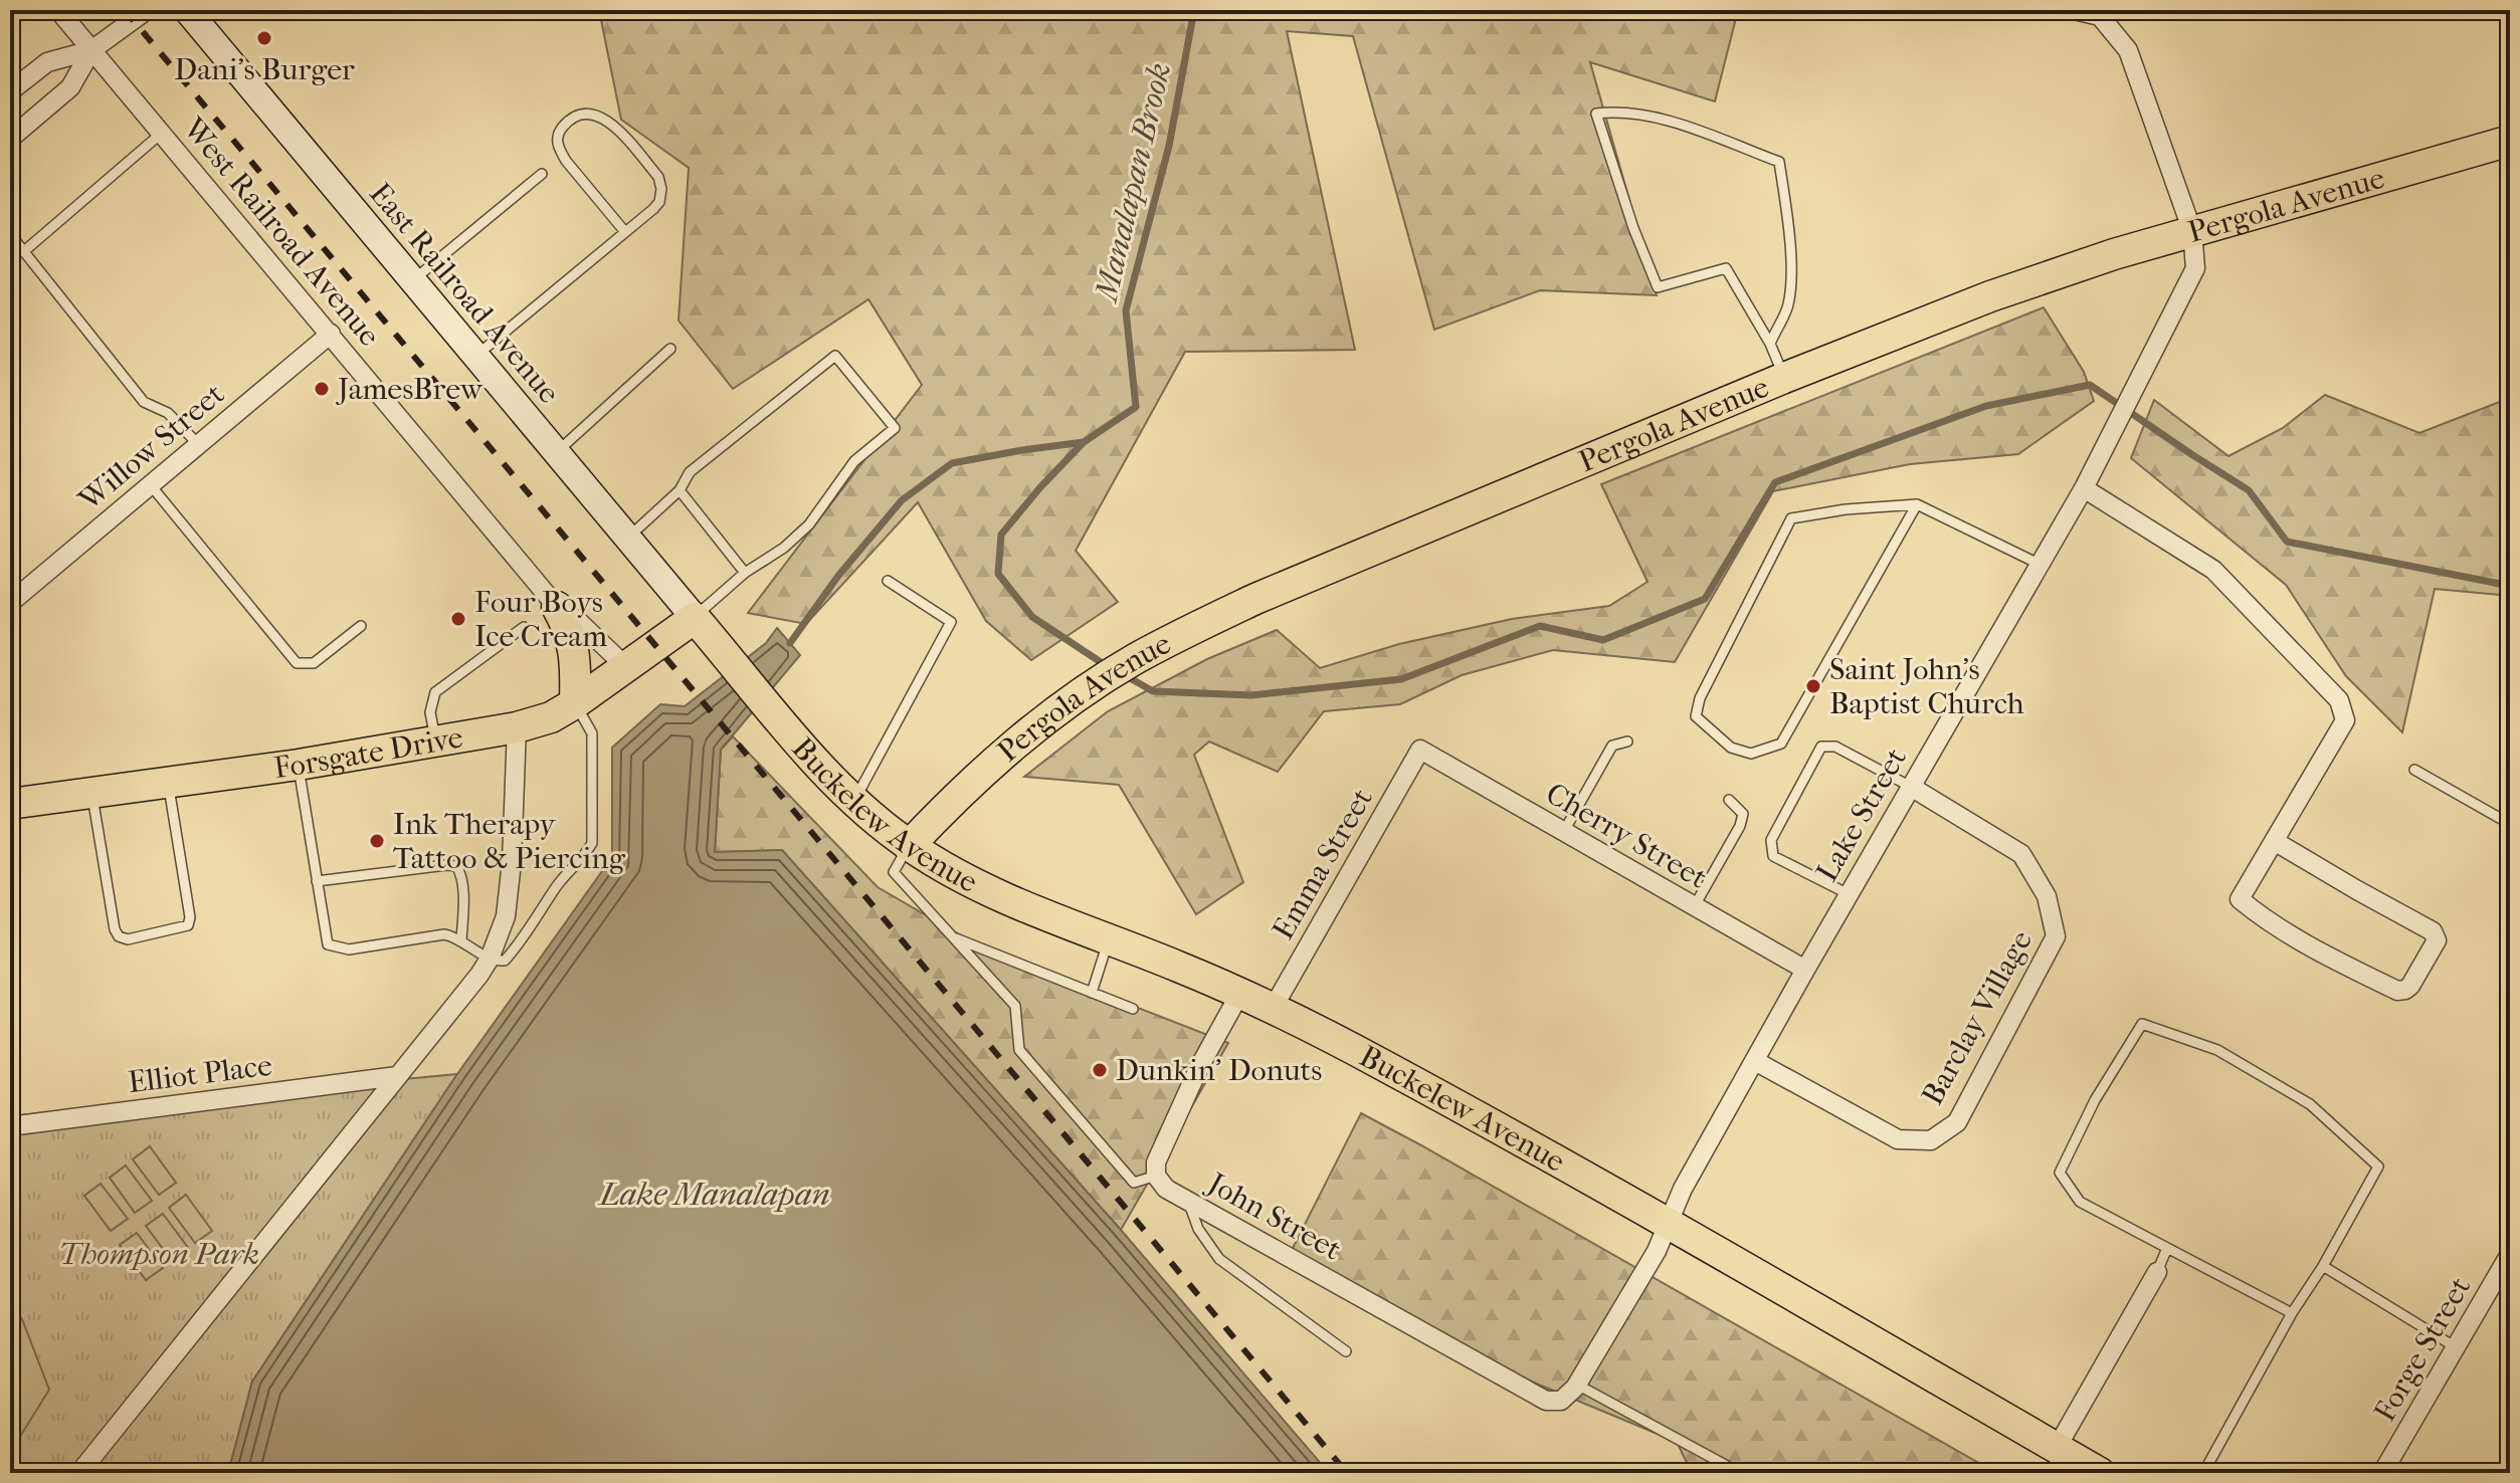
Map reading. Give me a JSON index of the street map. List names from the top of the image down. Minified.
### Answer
{"streets":{"main road":["Pergola Avenue","Forsgate Drive","Buckelew Avenue"],"street":["West Railroad Avenue","East Railroad Avenue","Willow Street","Lake Street","Cherry Street","Emma Street","Barclay Village","Elliot Place","John Street","Forge Street"]},"crossings":[["Pergola Avenue","Buckelew Avenue"],["Pergola Avenue","Lake Street"],["West Railroad Avenue","Willow Street"],["West Railroad Avenue","Forsgate Drive"],["East Railroad Avenue","Forsgate Drive"],["East Railroad Avenue","Buckelew Avenue"],["Forsgate Drive","Buckelew Avenue"],["Buckelew Avenue","Lake Street"],["Buckelew Avenue","Emma Street"],["Lake Street","Cherry Street"],["Lake Street","Barclay Village"],["Lake Street","John Street"],["Cherry Street","Emma Street"]],"water":["Manalapan Brook","Lake Manalapan"],"parks":["Thompson Park"],"places":["Dani’s Burger","JamesBrew","Four Boys Ice Cream","Saint John's Baptist Church","Ink Therapy Tattoo & Piercing","Dunkin' Donuts"]}
